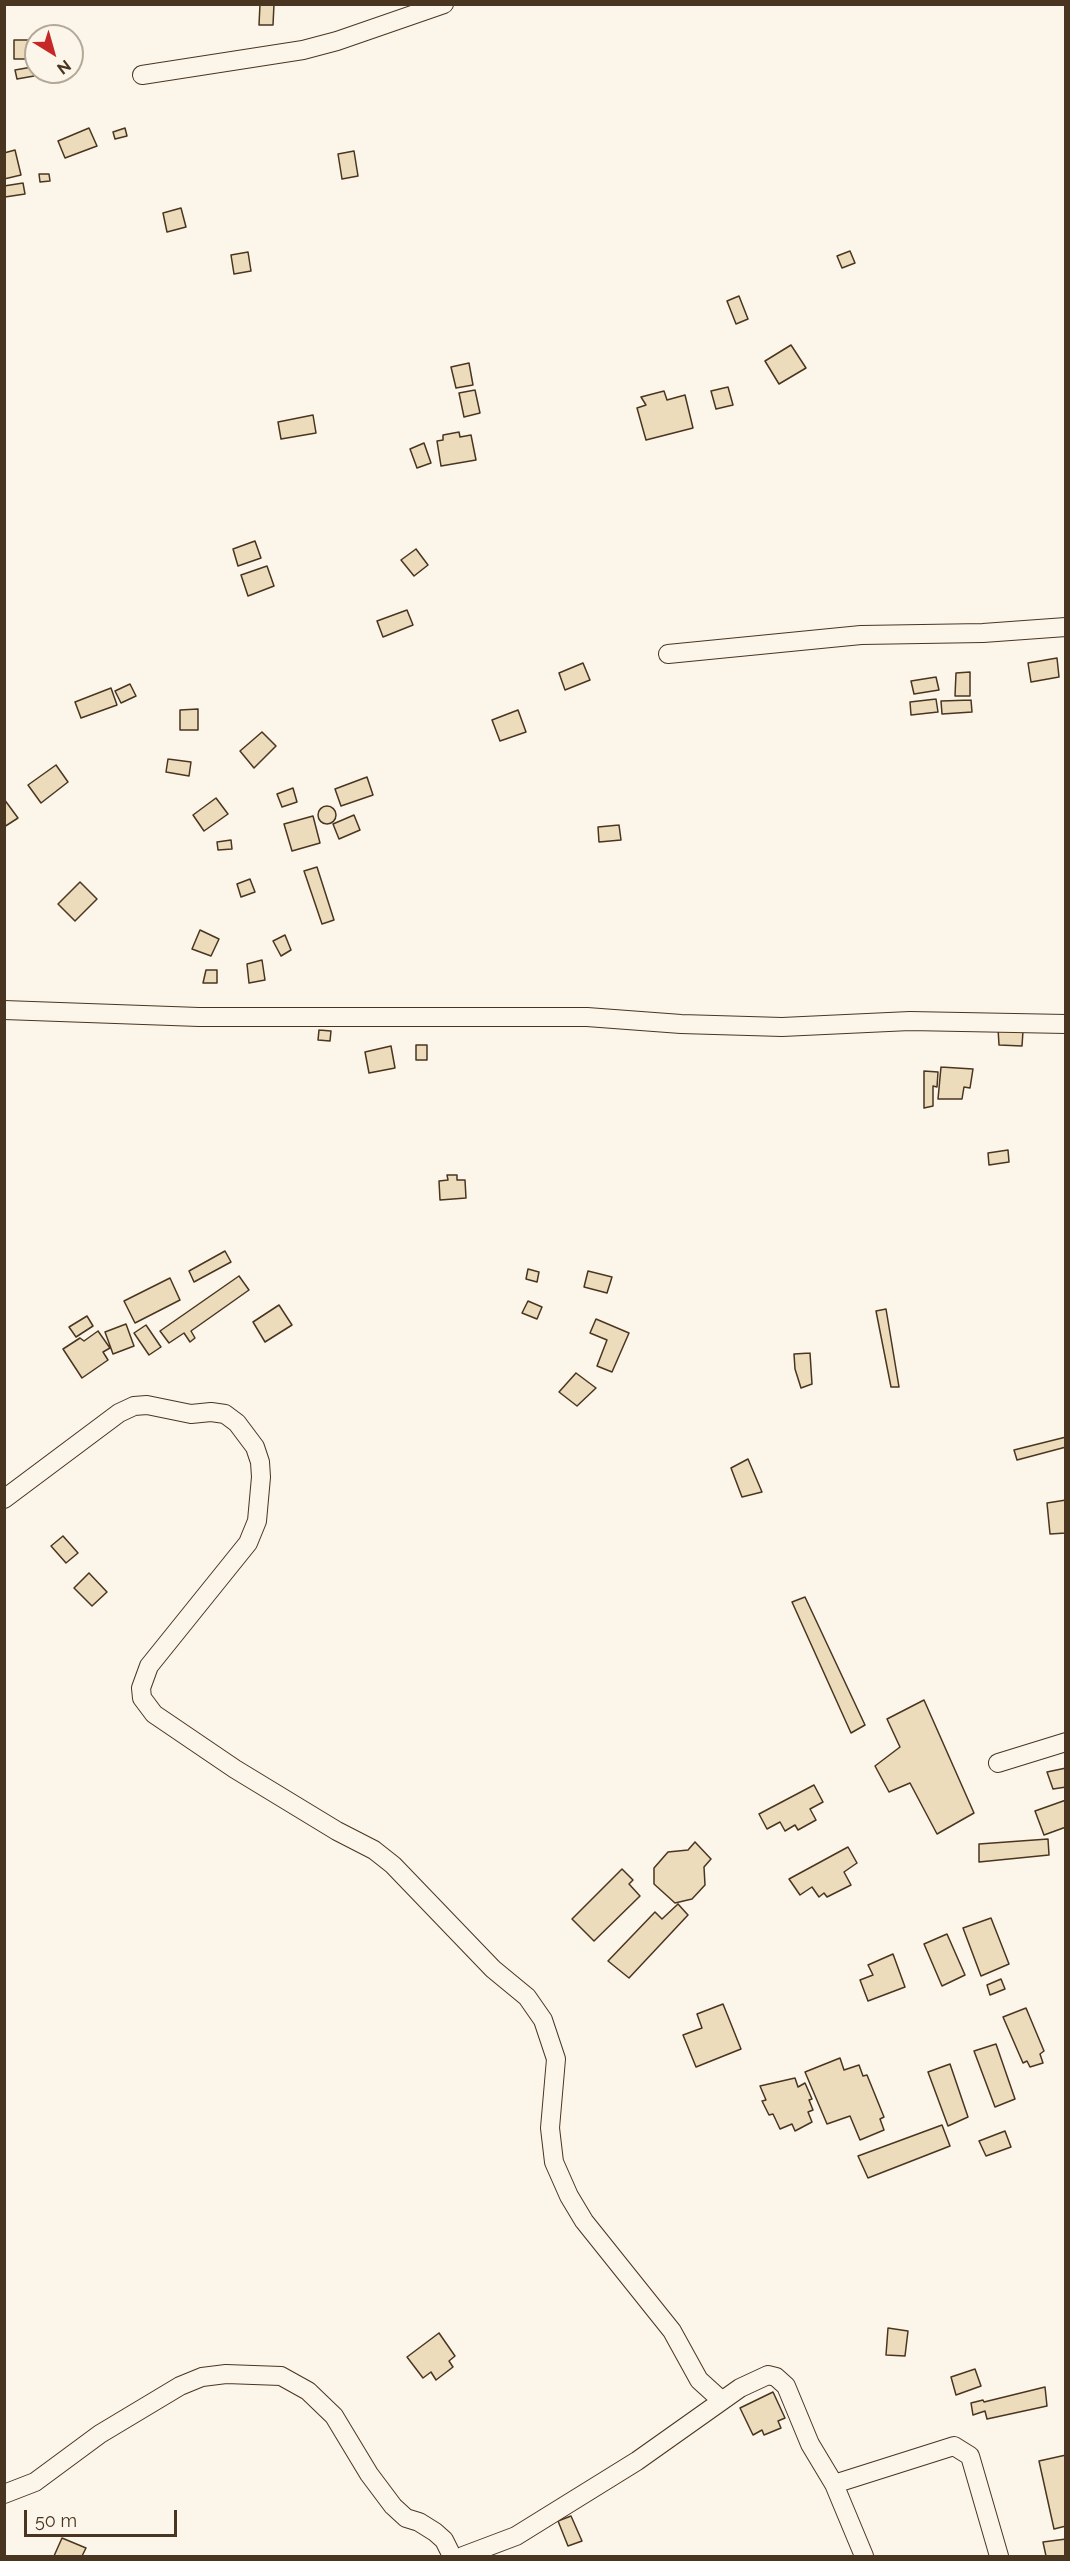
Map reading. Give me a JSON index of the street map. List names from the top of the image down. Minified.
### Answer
{"scale_bar":"50 m","north":"bottom right"}
